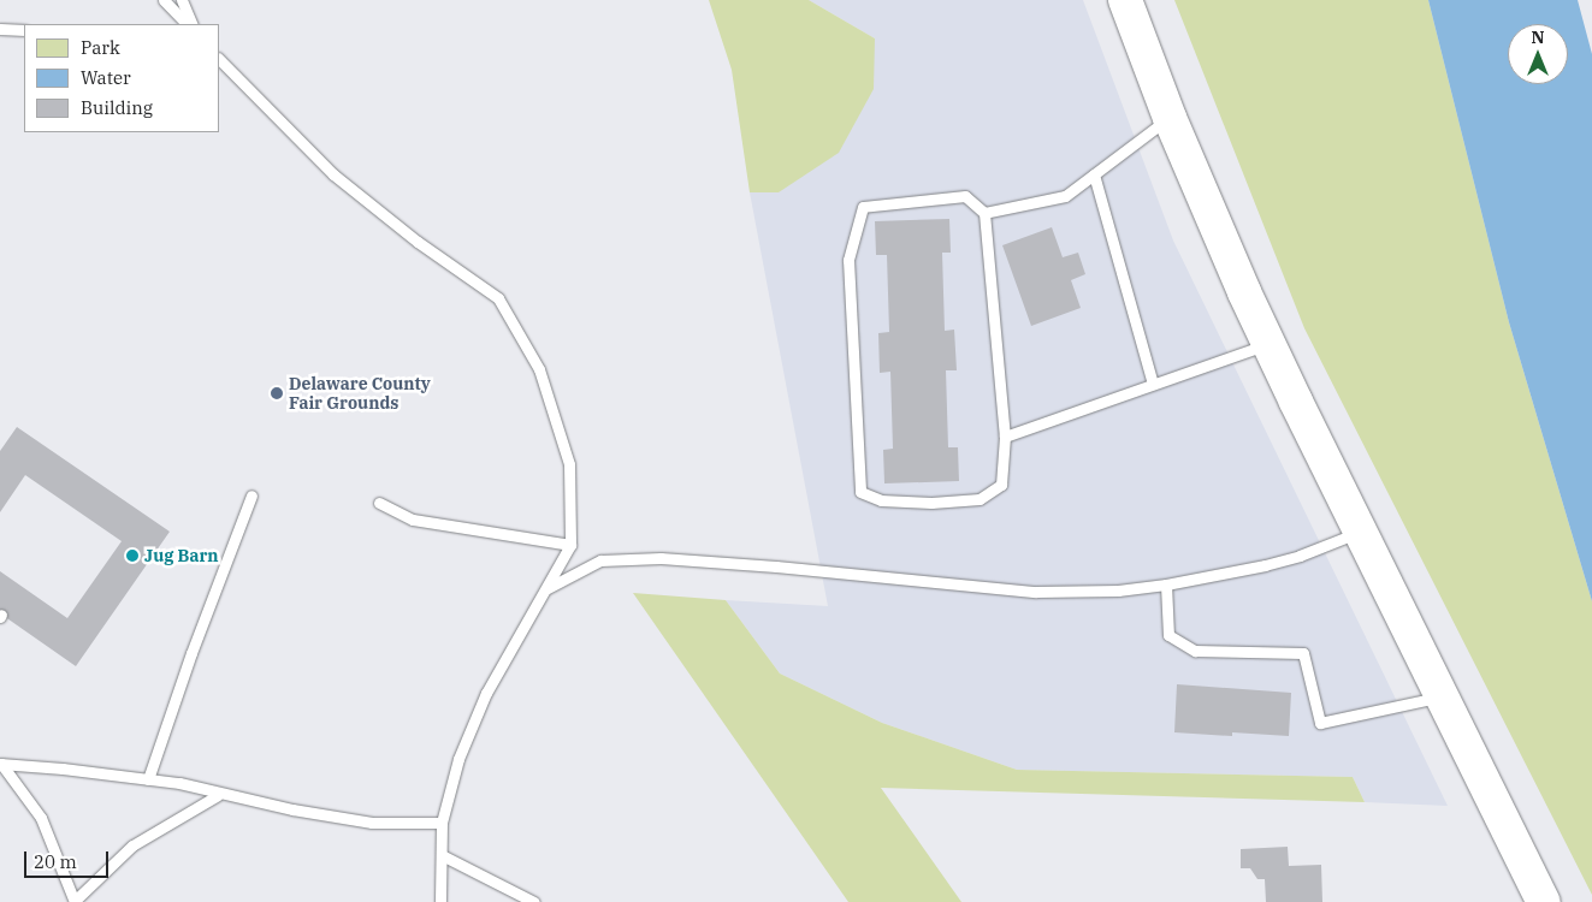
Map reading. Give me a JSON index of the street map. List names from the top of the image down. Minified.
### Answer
{"places":["Delaware County Fair Grounds","Jug Barn"],"legend":["Park","Water","Building"],"scale_bar":"20 m","north":"top"}
